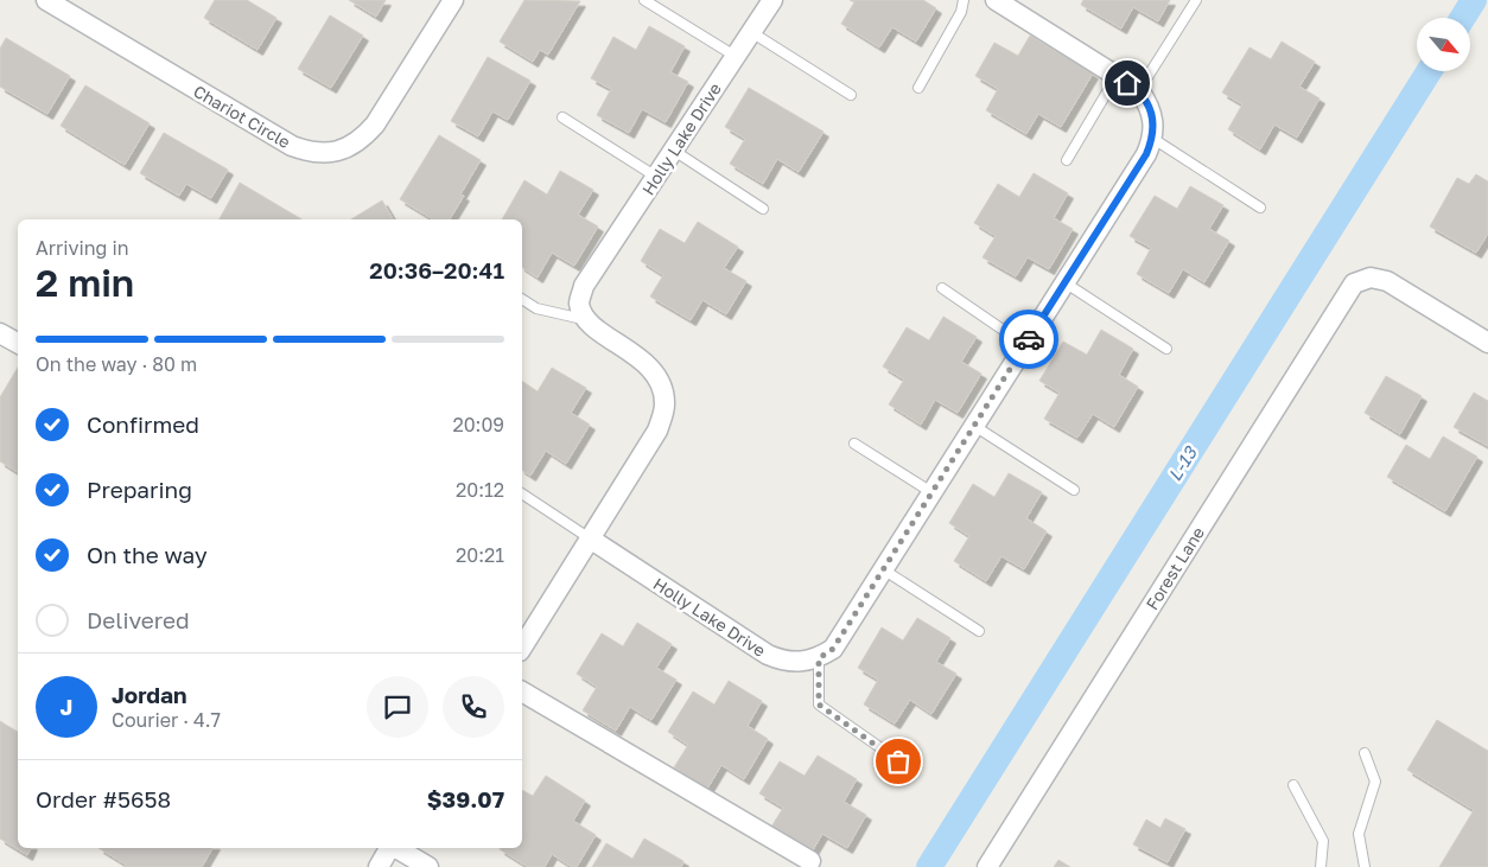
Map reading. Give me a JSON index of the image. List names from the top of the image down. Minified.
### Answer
{"streets":{"street":["Chariot Circle","Holly Lake Drive","Forest Lane"]},"water":["L-13"],"north":"bottom right","page":{"heading":["2 min","Arriving in","20:36–20:41"],"panel":["Jordan","Courier · 4.7","Order #5658","$39.07"],"bar":"On the way · 80 m","list":[["Confirmed","20:09"],["Preparing","20:12"],["On the way","20:21"],"Delivered"],"round":"J"}}
